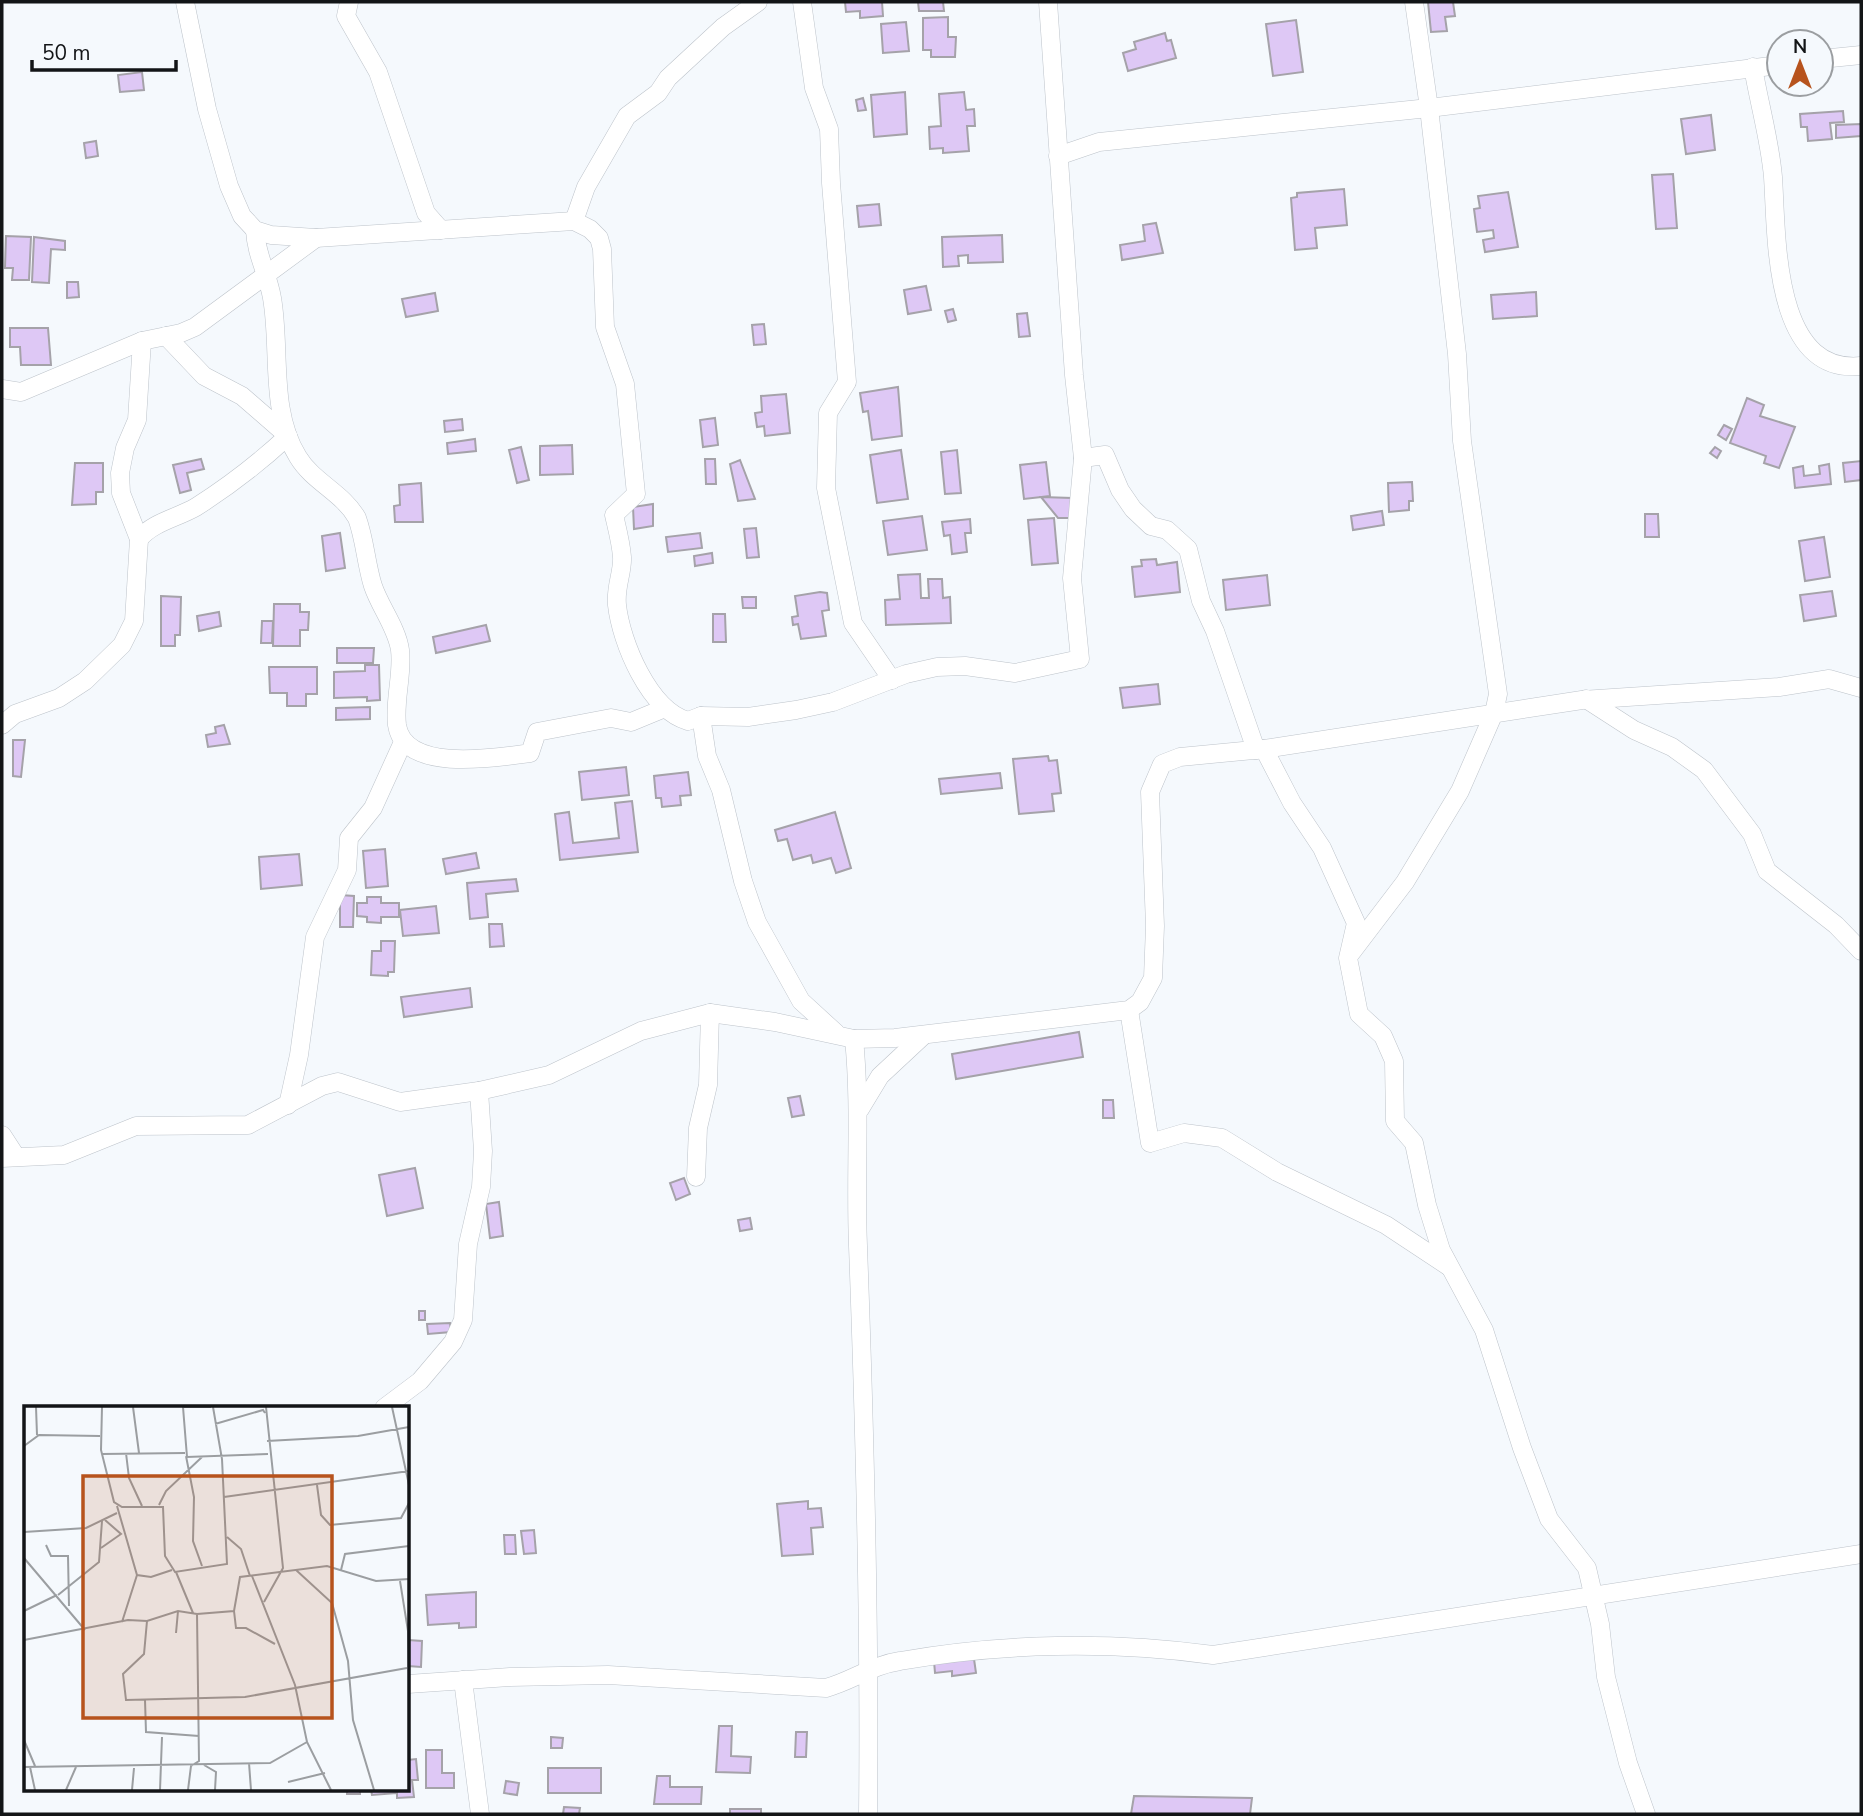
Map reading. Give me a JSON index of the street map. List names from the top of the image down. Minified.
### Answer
{"scale_bar":"50 m","north":"top"}
